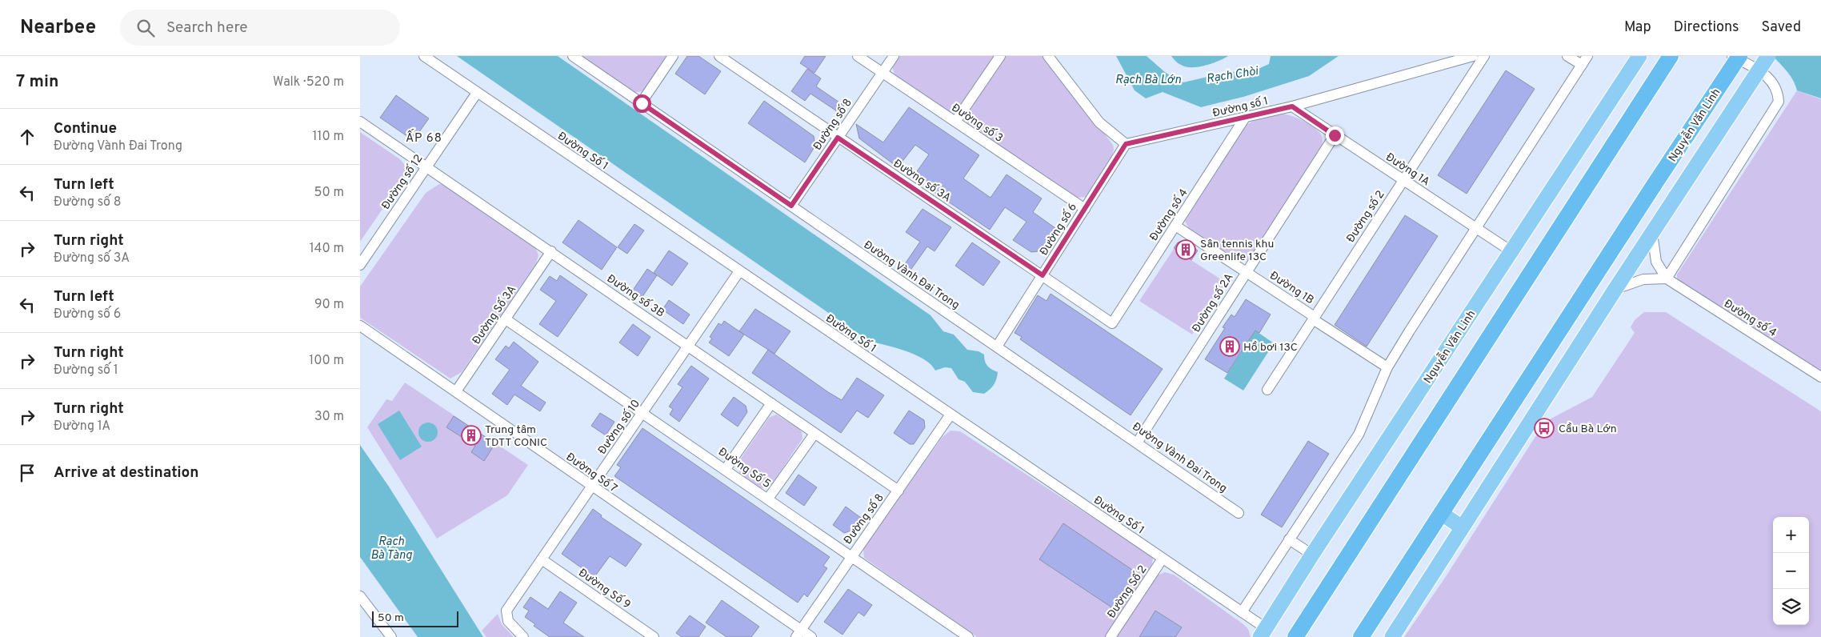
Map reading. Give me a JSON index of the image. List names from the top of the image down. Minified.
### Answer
{"streets":{"highway":["Nguyễn Văn Linh"],"street":["Đường số 1","Đường số 3","Đường số 8","Đường Số 1","Đường 1A","Đường số 3A","Đường số 12","Đường số 4","Đường số 2","Đường số 6","Đường Vành Đai Trong","Đường 1B","Đường số 3B","Đường số 2A","Đường Số 3A","Đường số 10","Đường Số 5","Đường Số 7","Đường Số 9","Đường Số 2"]},"crossings":[["Đường số 1","Đường 1A"],["Đường số 1","Đường số 4"],["Đường số 1","Đường số 6"],["Đường số 3","Đường số 8"],["Đường số 3","Đường số 6"],["Đường số 8","Đường Số 1"],["Đường số 8","Đường số 3A"],["Đường số 8","Đường Vành Đai Trong"],["Đường số 8","Đường số 3B"],["Đường số 8","Đường Số 5"],["Đường số 8","Đường Số 7"],["Nguyễn Văn Linh","Đường Số 1"],["Nguyễn Văn Linh","Đường 1A"],["Đường Số 1","Đường số 12"],["Đường Số 1","Đường số 10"],["Đường Số 1","Đường Số 2"],["Đường 1A","Đường số 2"],["Đường 1A","Đường số 2A"],["Đường số 3A","Đường số 4"],["Đường số 3A","Đường số 6"],["Đường số 12","Đường số 3B"],["Đường số 4","Đường 1B"],["Đường số 2","Đường 1B"],["Đường số 6","Đường Vành Đai Trong"],["Đường Vành Đai Trong","Đường số 2A"],["Đường 1B","Đường số 2A"],["Đường số 3B","Đường Số 3A"],["Đường số 3B","Đường số 10"],["Đường Số 3A","Đường Số 5"],["Đường Số 3A","Đường Số 7"],["Đường số 10","Đường Số 5"],["Đường số 10","Đường Số 7"],["Đường số 10","Đường Số 9"]],"districts":["ẤP 68"],"water":["Rạch Chòi","Rạch Bà Lớn","Rạch Bà Tàng"],"places":{"building":["Sân tennis khu Greenlife 13C","Hồ bơi 13C","Trung tâm TDTT CONIC"],"bus stop":["Cầu Bà Lớn"]},"scale_bar":"50 m","page":{"header":"Nearbee","search":"Search here","nav":["Map","Directions","Saved"],"heading":["7 min","Walk · 520 m"],"list":[["Continue","Đường Vành Đai Trong","110 m"],["Turn left","Đường số 8","50 m"],["Turn right","Đường số 3A","140 m"],["Turn left","Đường số 6","90 m"],["Turn right","Đường số 1","100 m"],["Turn right","Đường 1A","30 m"],"Arrive at destination"],"map_buttons":["+","−"],"scale":"50 m"}}
